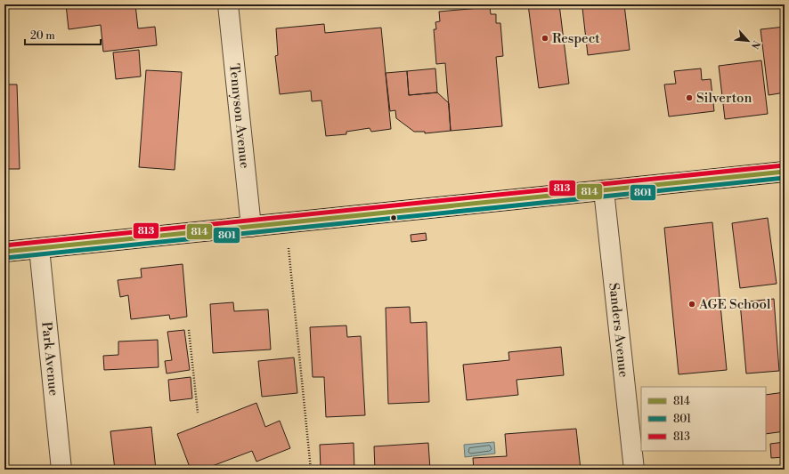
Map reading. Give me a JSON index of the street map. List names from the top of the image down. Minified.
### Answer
{"streets":{"street":["Tennyson Avenue","Sanders Avenue","Park Avenue"]},"places":["Respect","Silverton","AGE School"],"lines":["transit line 813","transit line 814","transit line 801"],"legend":["814","801","813"],"scale_bar":"20 m","north":"bottom right"}
